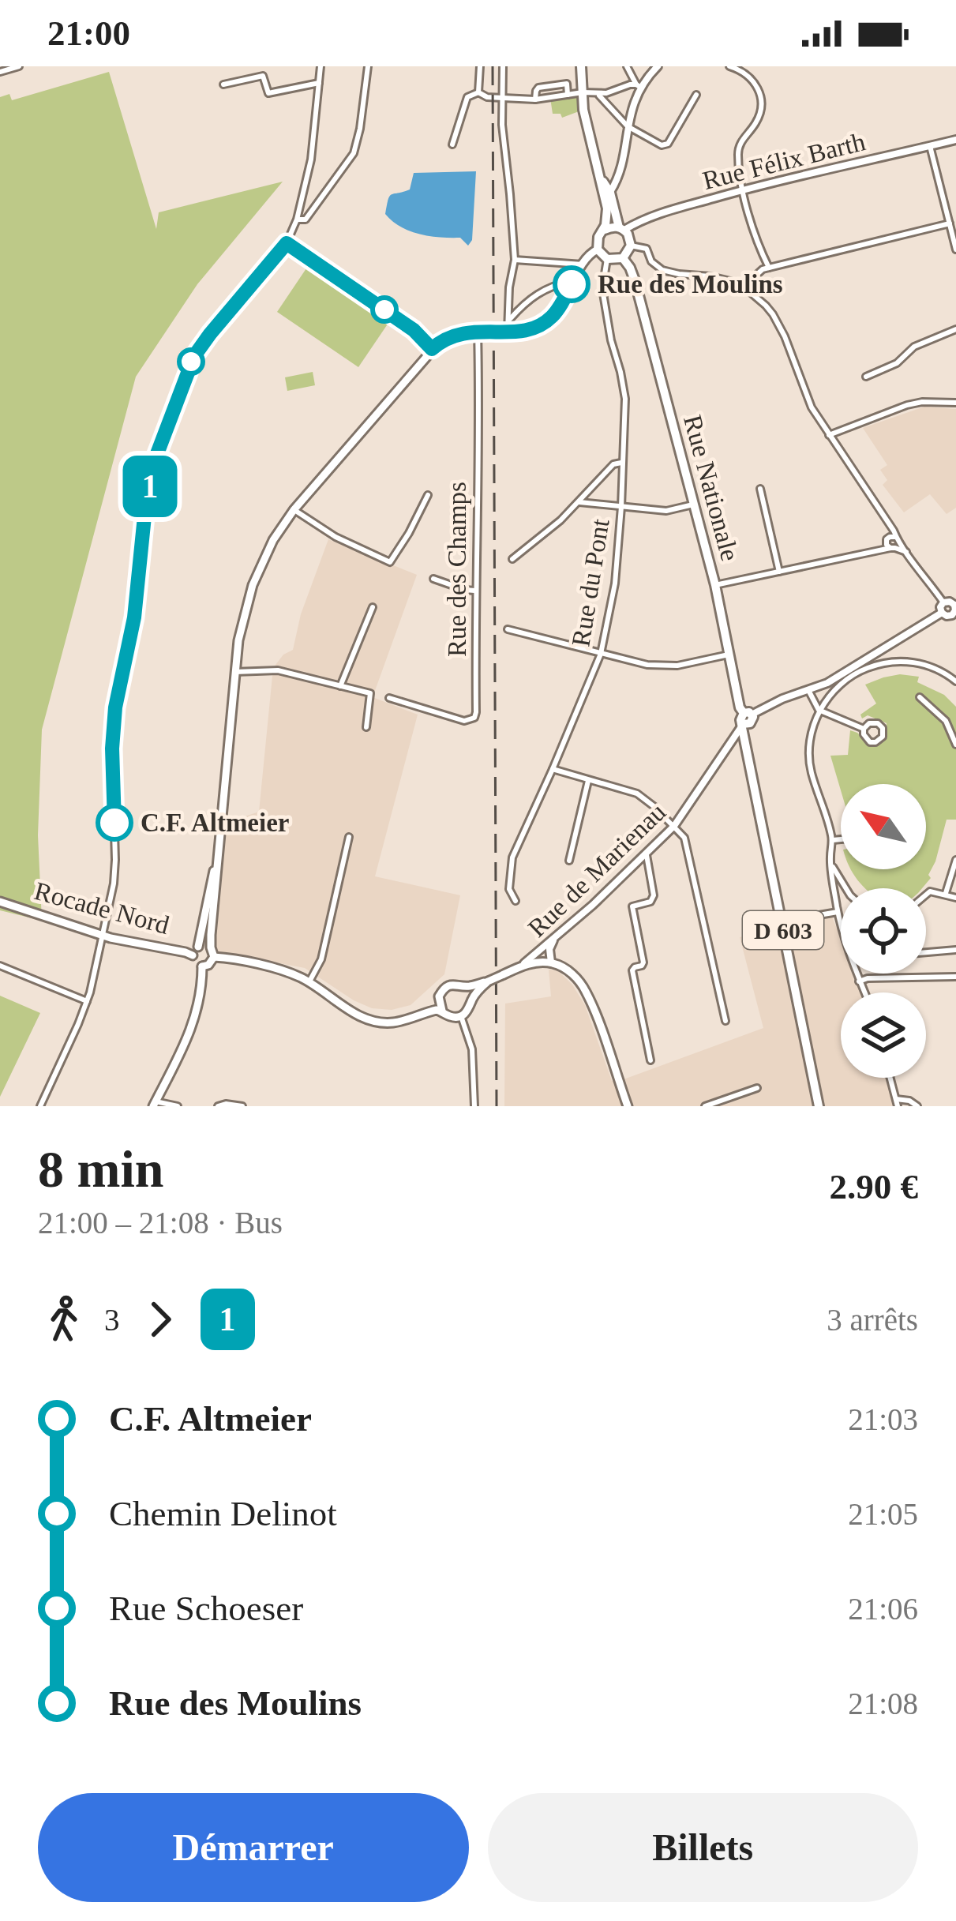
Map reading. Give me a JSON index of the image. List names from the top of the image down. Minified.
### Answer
{"streets":{"main road":["Rue Nationale","Rocade Nord","D 603"],"street":["Rue Félix Barth","Rue des Champs","Rue du Pont","Rue de Marienau"]},"crossings":[["Rue Félix Barth","Rue Nationale"],["Rue Félix Barth","Rue du Pont"],["Rue Nationale","Rue du Pont"],["Rue Nationale","Rue de Marienau"]],"places":["Rue des Moulins","C.F. Altmeier"],"lines":["bus line 1"],"north":"top left","page":{"status":"21:00","on_map":"1","heading":["8 min","21:00 – 21:08 · Bus","2.90 €"],"legs":["3","1","3 arrêts"],"list":[{"name":"C.F. Altmeier","value":"21:03"},{"name":"Chemin Delinot","value":"21:05"},{"name":"Rue Schoeser","value":"21:06"},{"name":"Rue des Moulins","value":"21:08"}],"buttons":["Démarrer","Billets"]}}
